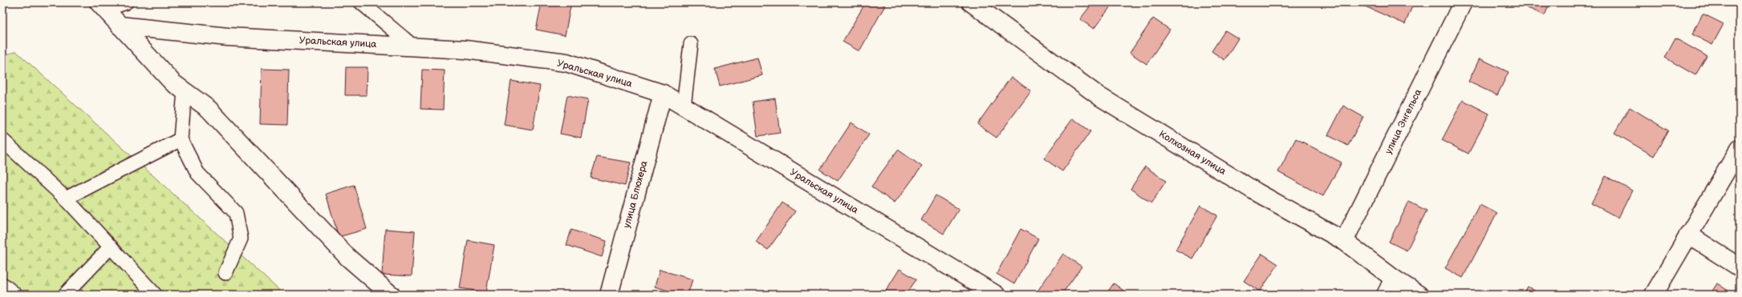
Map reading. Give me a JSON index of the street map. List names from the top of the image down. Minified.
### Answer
{"streets":{"street":["Уральская улица","улица Энгельса","Колхозная улица","улица Блюхера"]},"crossings":[["Уральская улица","улица Блюхера"],["улица Энгельса","Колхозная улица"]]}
